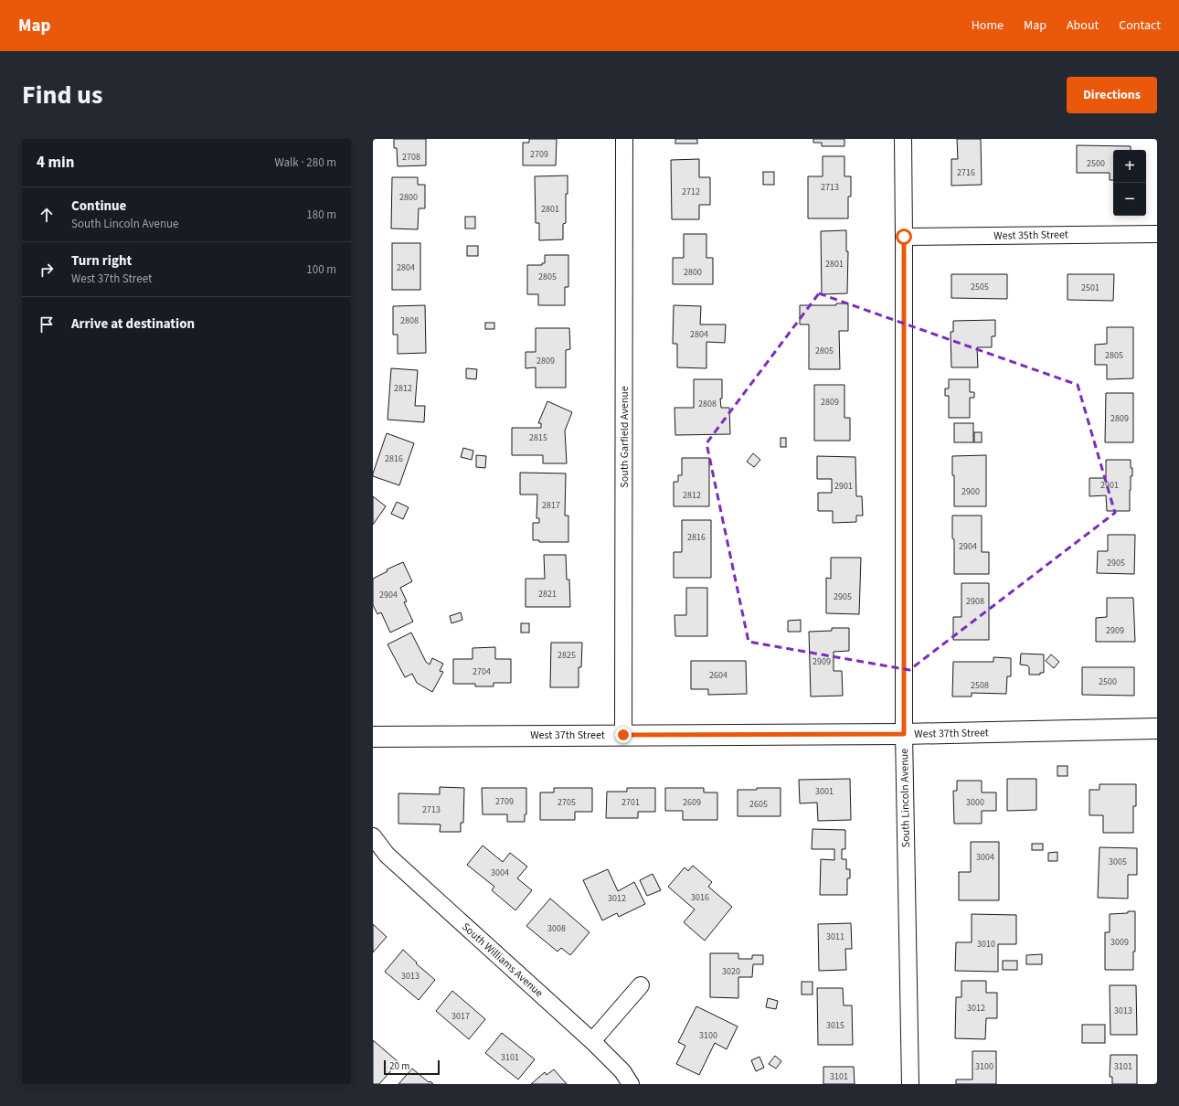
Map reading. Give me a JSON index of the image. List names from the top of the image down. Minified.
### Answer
{"streets":{"street":["West 35th Street","South Garfield Avenue","West 37th Street","South Lincoln Avenue","South Williams Avenue"]},"crossings":[["West 35th Street","South Lincoln Avenue"],["South Garfield Avenue","West 37th Street"],["West 37th Street","South Lincoln Avenue"]],"house_numbers":["2709","2708","2500","2716","2713","2712","2800","2801","2801","2804","2800","2805","2505","2501","2808","2804","2805","2805","2809","2812","2809","2808","2809","2815","2816","2901","2901","2900","2812","2817","2816","2904","2905","2821","2904","2905","2908","2909","2825","2909","2704","2604","2500","2508","3001","2709","2705","2701","2609","3000","2605","2713","3004","3005","3004","3016","3012","3008","3011","3009","3010","3020","3013","3012","3013","3017","3015","3100","3101","3100","3101","3101"],"scale_bar":"20 m","page":{"header":"Map","nav":["Home","Map","About","Contact"],"title":"Find us","buttons":"Directions","heading":["4 min","Walk · 280 m"],"map_buttons":["+","−"],"list":[["Continue","South Lincoln Avenue","180 m"],["Turn right","West 37th Street","100 m"],"Arrive at destination"],"scale":"20 m"}}
